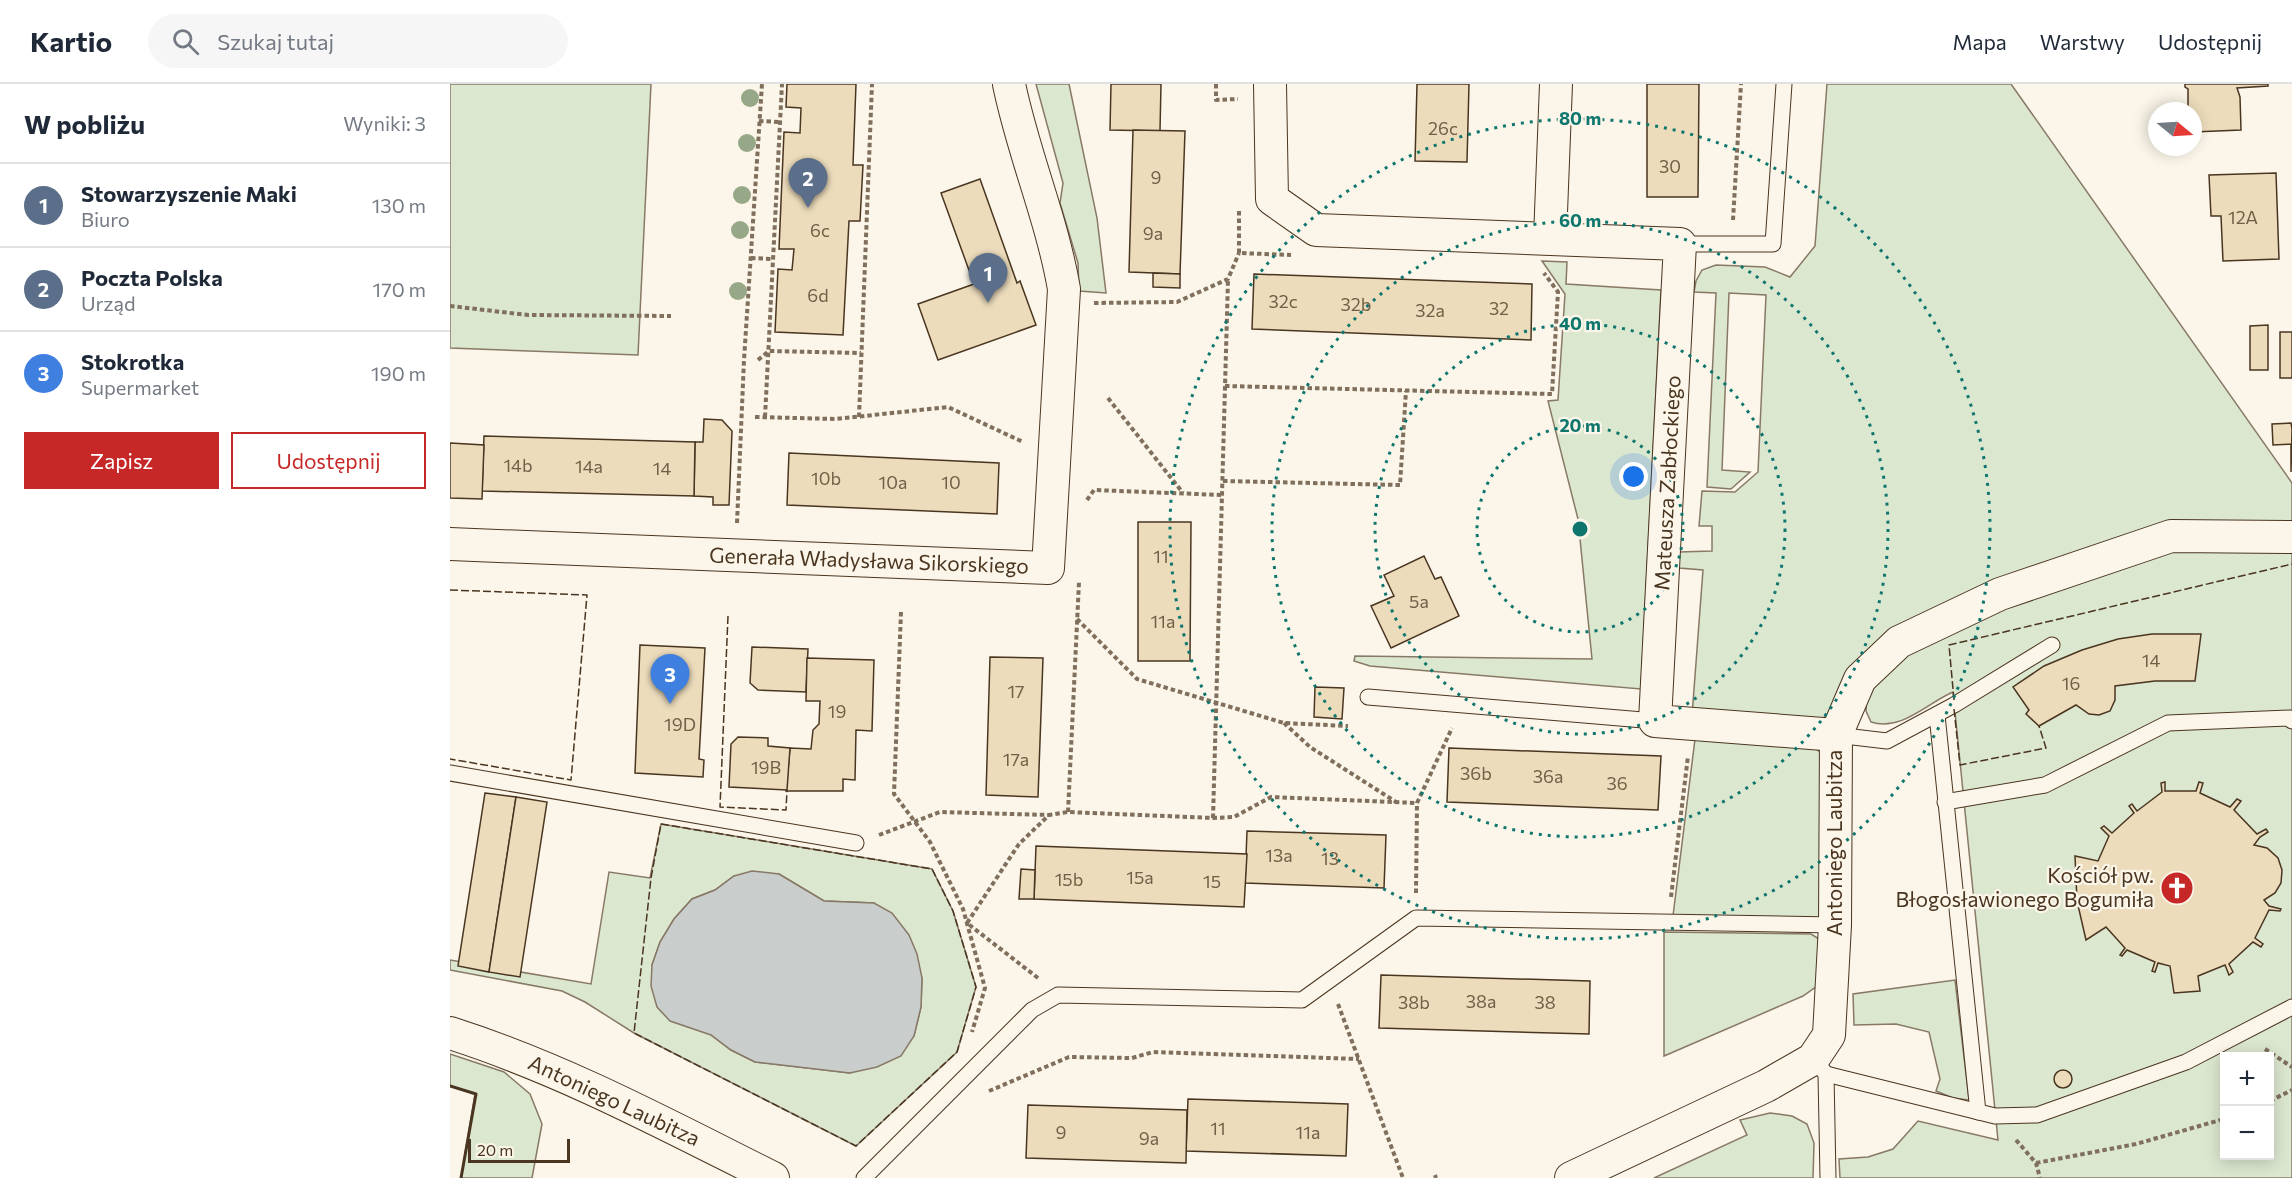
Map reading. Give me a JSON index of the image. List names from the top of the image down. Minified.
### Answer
{"streets":{"street":["Mateusza Zabłockiego","Generała Władysława Sikorskiego","Antoniego Laubitza"]},"places":{"church":["Kościół pw. Błogosławionego Bogumiła"]},"house_numbers":["26c","30","9","12A","6c","9a","6d","32c","32b","32","32a","14b","14a","14","10b","10a","10","11","5a","11a","14","16","17","19","19D","17a","19B","36b","36a","36","13a","13","15a","15b","15","38a","38b","38","11","9","11a","9a"],"scale_bar":"20 m","north":"right","page":{"header":"Kartio","search":"Szukaj tutaj","nav":["Mapa","Warstwy","Udostępnij"],"heading":["W pobliżu","Wyniki: 3"],"pins":["2","1","3"],"list":[{"mark":"1","name":"Stowarzyszenie Maki","note":"Biuro","value":"130 m"},{"mark":"2","name":"Poczta Polska","note":"Urząd","value":"170 m"},{"mark":"3","name":"Stokrotka","note":"Supermarket","value":"190 m"}],"buttons":["Zapisz","Udostępnij"],"map_buttons":["+","−"],"scale":"20 m"},"rings":["80 m","60 m","40 m","20 m"]}
